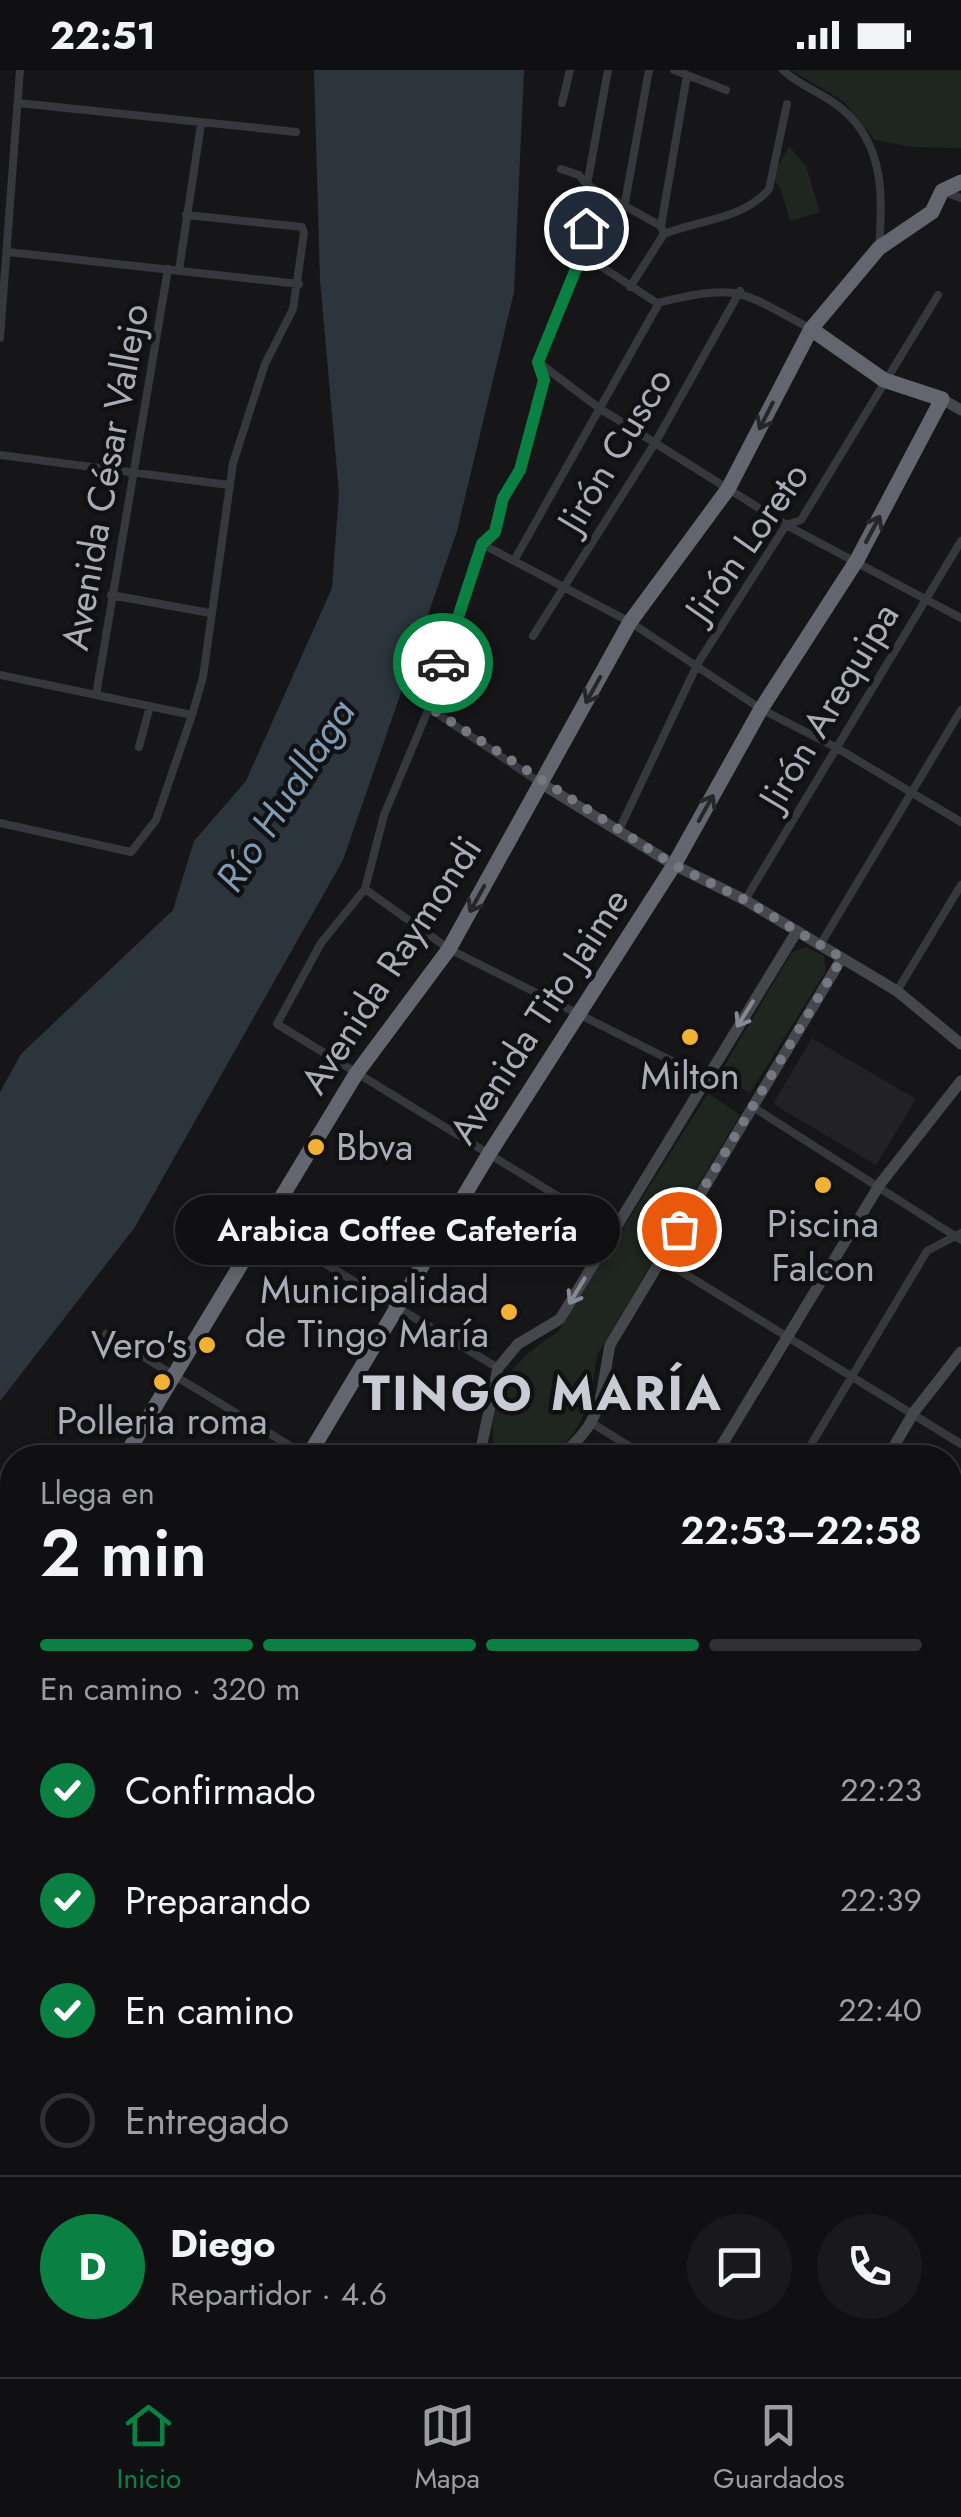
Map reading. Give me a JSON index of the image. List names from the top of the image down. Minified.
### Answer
{"streets":{"highway":["Avenida Raymondi","Avenida Tito Jaime"],"street":["Jirón Cusco","Avenida César Vallejo","Jirón Loreto","Jirón Arequipa"]},"one_way":["Avenida Raymondi"],"districts":["TINGO MARÍA"],"water":["Río Huallaga"],"places":["Milton","Bbva","Piscina Falcon","Arabica Coffee Cafetería","Municipalidad de Tingo María","Vero's","Polleria roma"],"page":{"status":"22:51","bubble":"Arabica Coffee Cafetería","heading":["2 min","Llega en","22:53–22:58"],"panel":["Diego","Repartidor · 4.6"],"bar":"En camino · 320 m","list":[["Confirmado","22:23"],["Preparando","22:39"],["En camino","22:40"],"Entregado"],"round":"D","tabs":["Inicio","Mapa","Guardados"]}}
